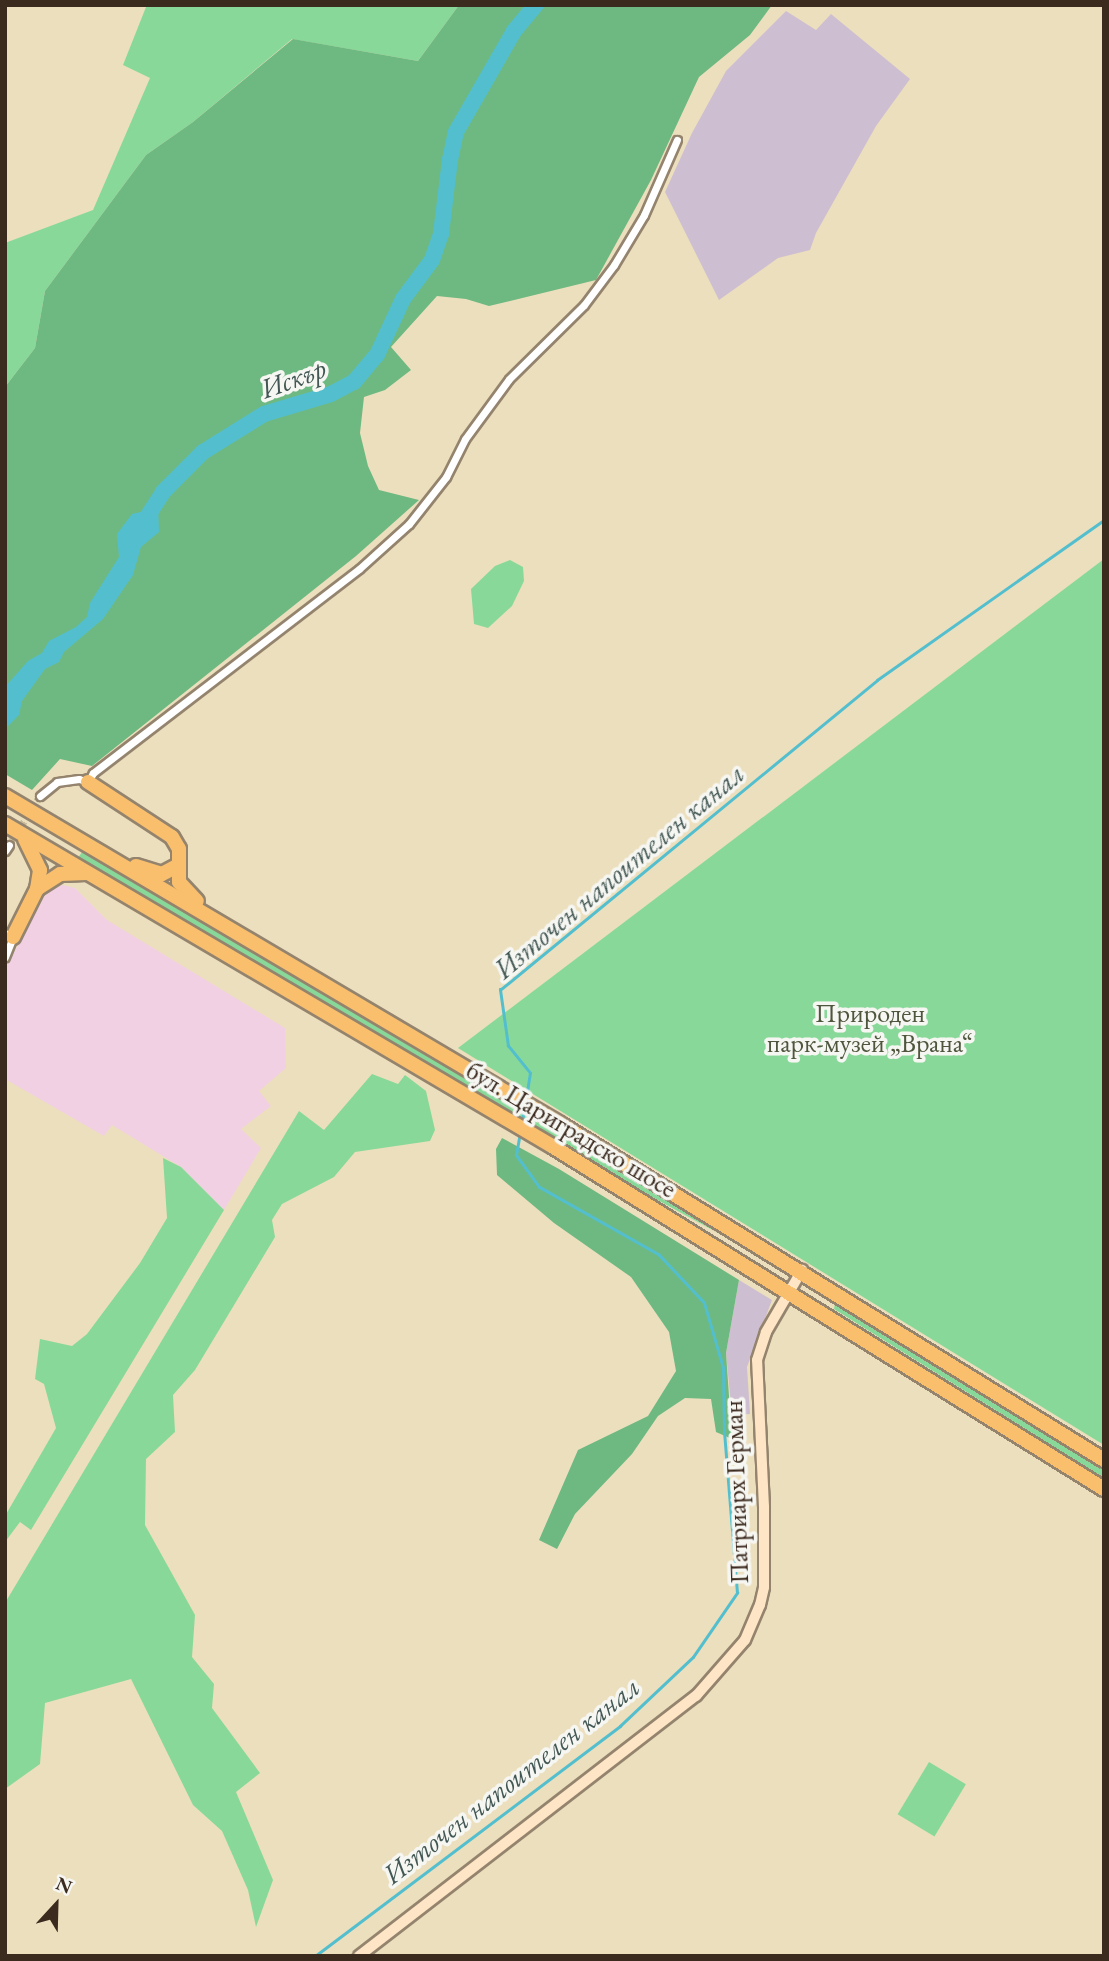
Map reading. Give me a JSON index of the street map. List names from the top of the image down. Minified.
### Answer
{"streets":{"highway":["бул. Цариградско шосе"],"street":["Патриарх Герман"]},"crossings":[["бул. Цариградско шосе","Патриарх Герман"]],"water":["Искър","Източен напоителен канал"],"parks":["Природен парк-музей „Врана“"],"north":"top"}
